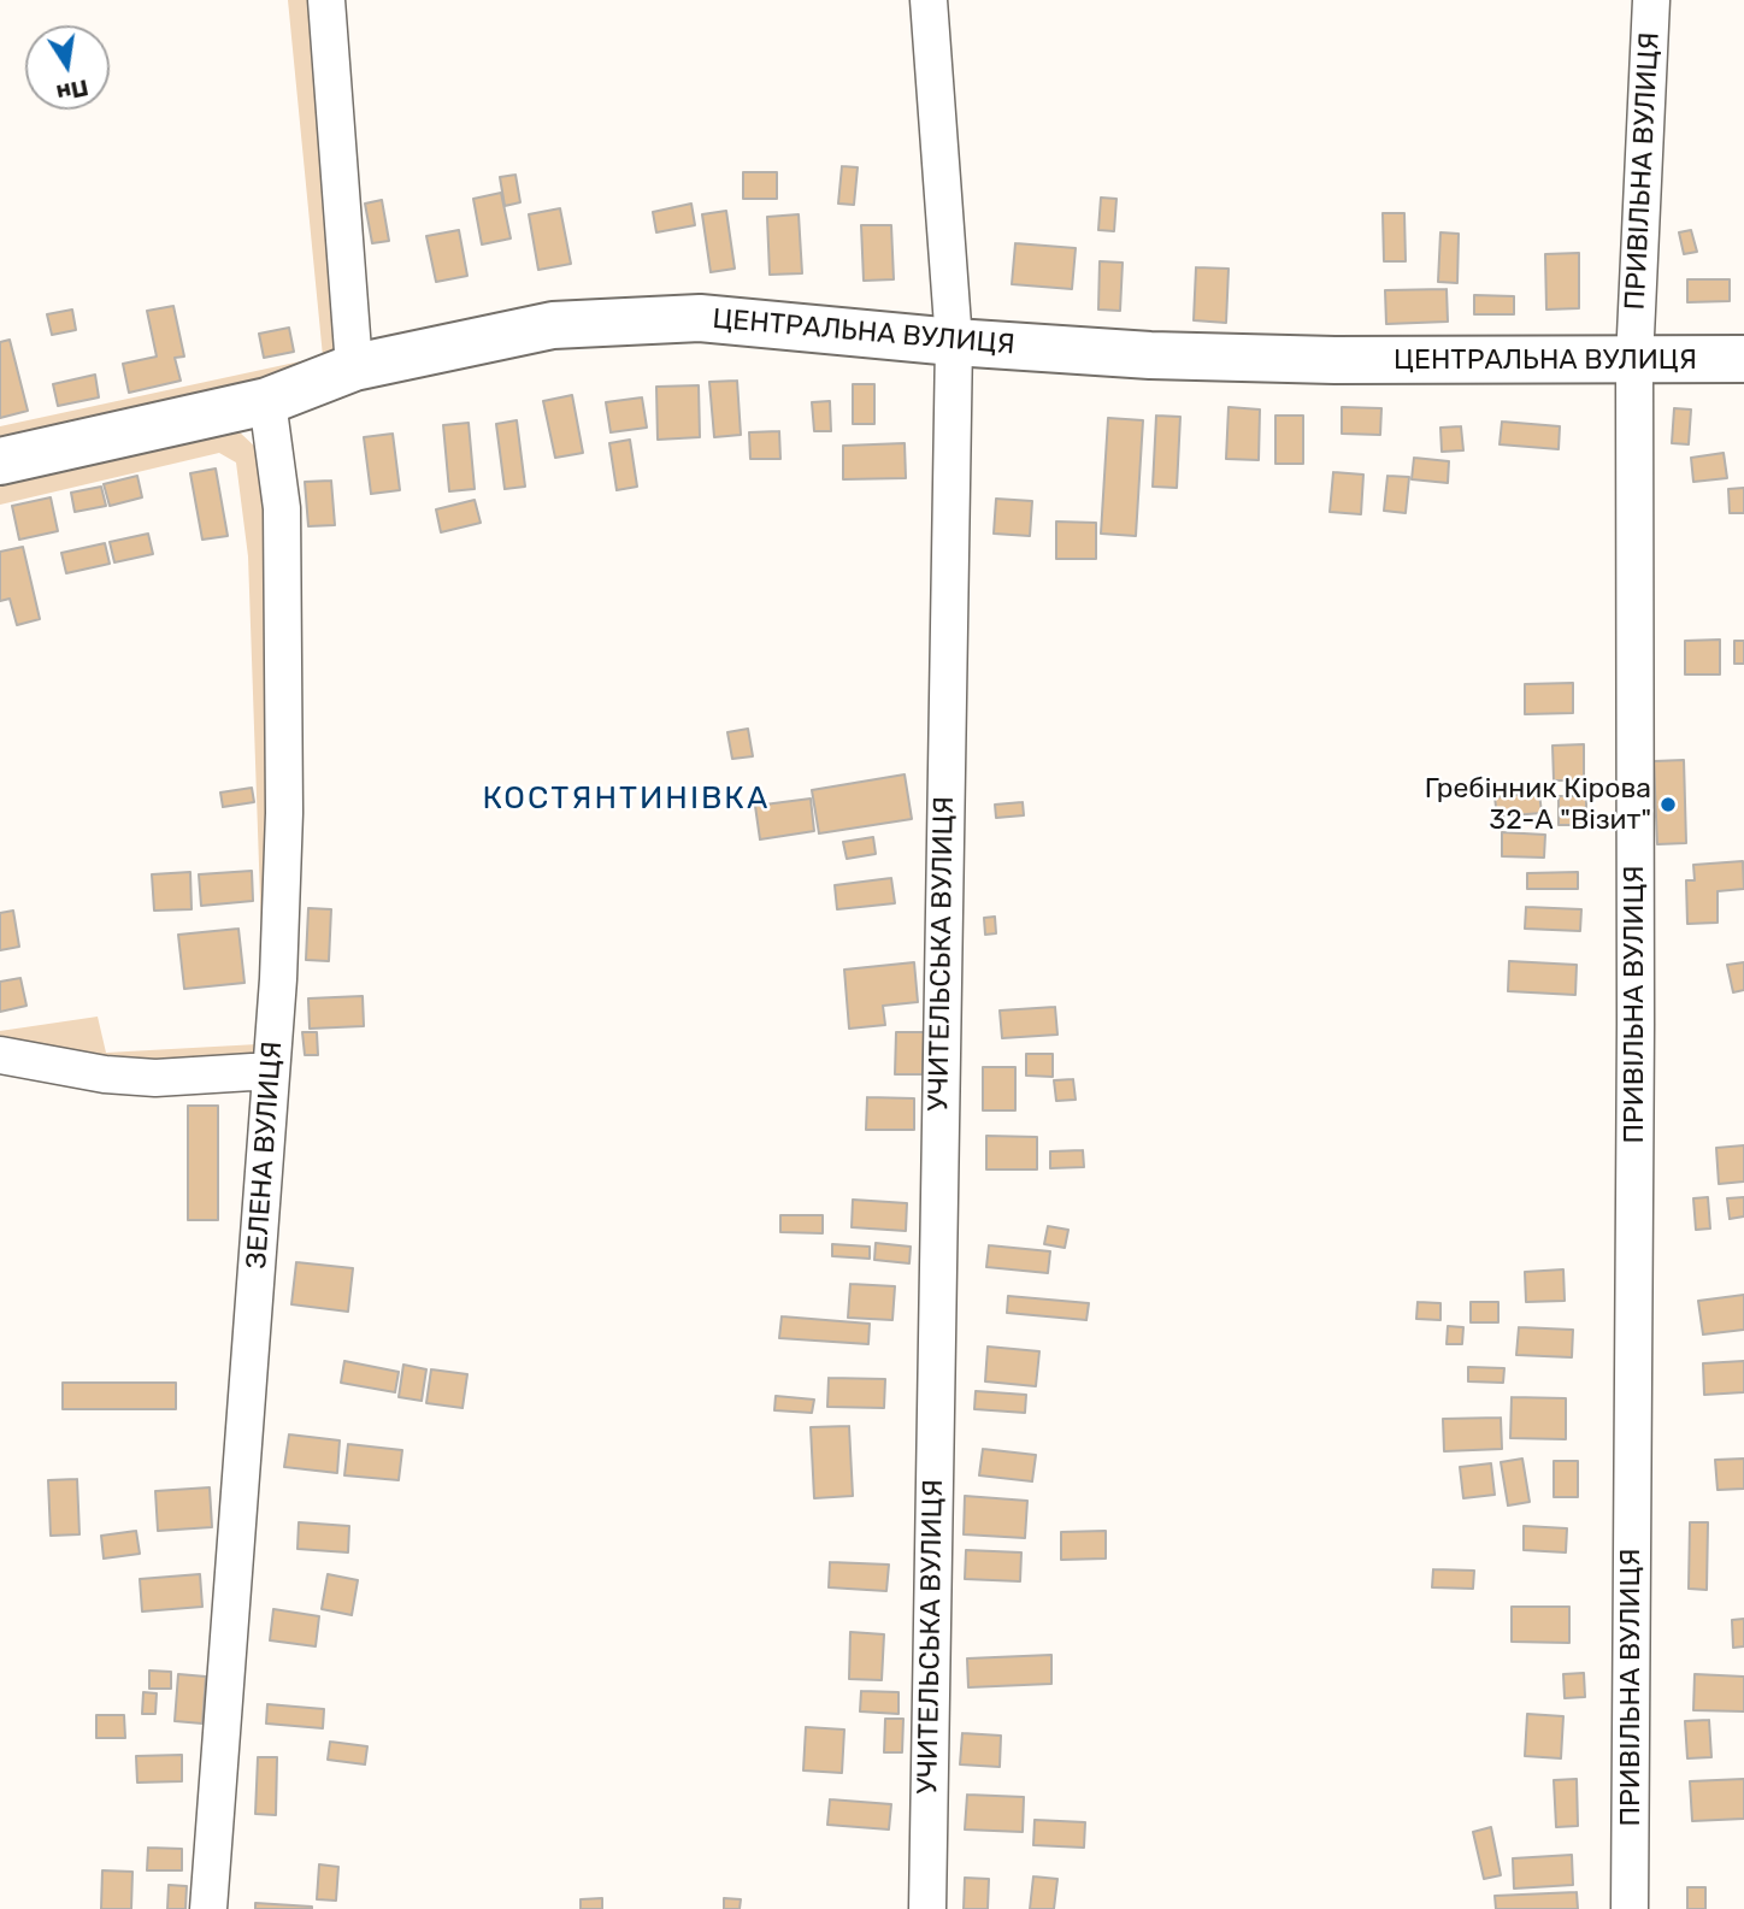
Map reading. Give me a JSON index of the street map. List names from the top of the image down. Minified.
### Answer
{"streets":{"street":["ПРИВІЛЬНА ВУЛИЦЯ","ЦЕНТРАЛЬНА ВУЛИЦЯ","УЧИТЕЛЬСЬКА ВУЛИЦЯ","ЗЕЛЕНА ВУЛИЦЯ"]},"crossings":[["ПРИВІЛЬНА ВУЛИЦЯ","ЦЕНТРАЛЬНА ВУЛИЦЯ"],["ЦЕНТРАЛЬНА ВУЛИЦЯ","УЧИТЕЛЬСЬКА ВУЛИЦЯ"],["ЦЕНТРАЛЬНА ВУЛИЦЯ","ЗЕЛЕНА ВУЛИЦЯ"]],"districts":["КОСТЯНТИНІВКА"],"places":["Гребінник Кірова 32-А \"Візит\""],"north":"bottom"}
